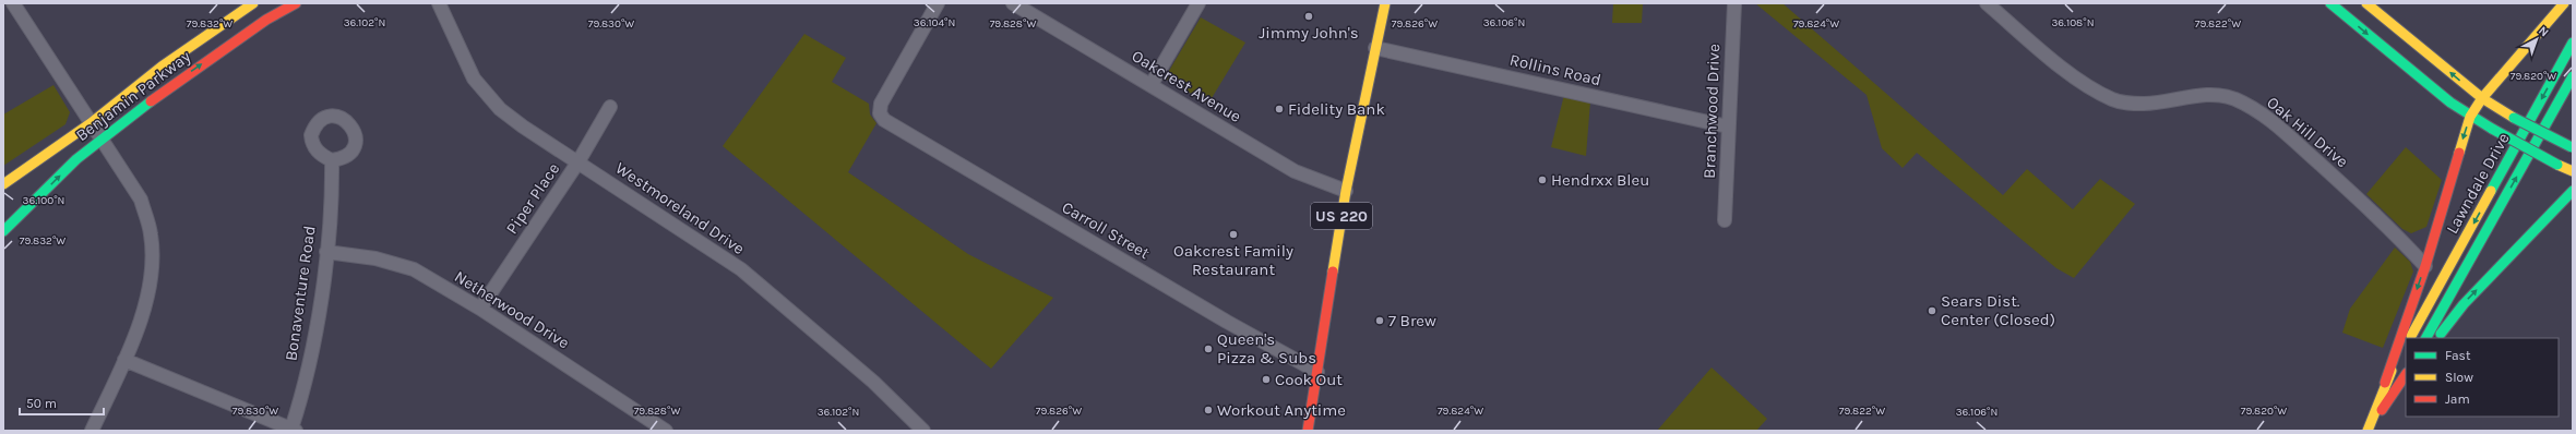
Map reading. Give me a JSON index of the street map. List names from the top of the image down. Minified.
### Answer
{"streets":{"main road":["Benjamin Parkway","Lawndale Drive","US 220"],"street":["Rollins Road","Oakcrest Avenue","Branchwood Drive","Oak Hill Drive","Piper Place","Westmoreland Drive","Carroll Street","Bonaventure Road","Netherwood Drive"]},"crossings":[["Rollins Road","Branchwood Drive"],["Rollins Road","US 220"],["Oakcrest Avenue","US 220"],["Piper Place","Westmoreland Drive"],["Piper Place","Netherwood Drive"],["US 220","Carroll Street"],["Bonaventure Road","Netherwood Drive"]],"places":["Jimmy John's","Fidelity Bank","Hendrxx Bleu","Oakcrest Family Restaurant","Sears Dist. Center (Closed)","7 Brew","Queen's Pizza & Subs","Cook Out","Workout Anytime"],"legend":["Fast","Slow","Jam"],"scale_bar":"50 m","north":"top right","coordinates":["36.102°N","36.104°N","36.106°N","36.108°N","79.826°W","79.832°W","79.830°W","79.824°W","79.822°W","79.828°W","79.820°W","36.100°N"]}
